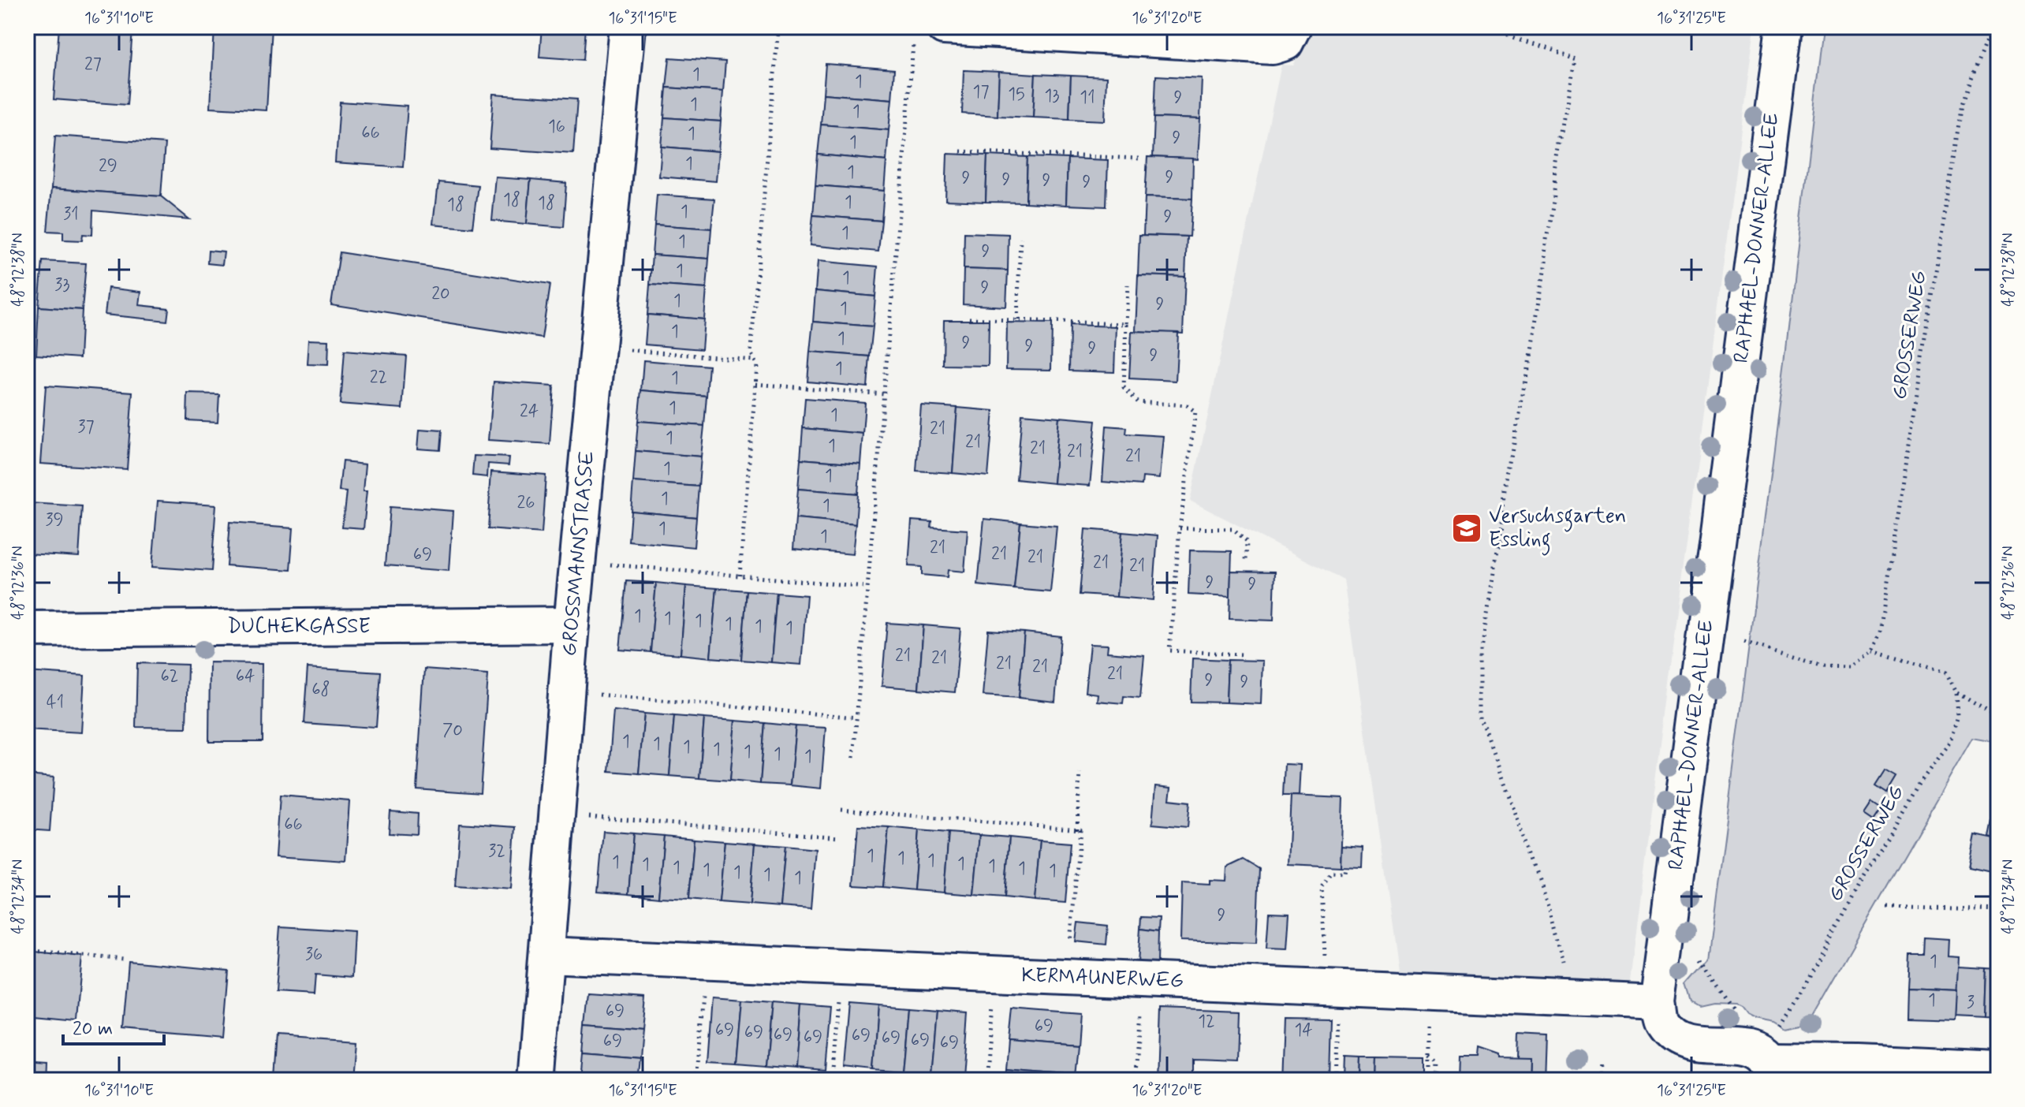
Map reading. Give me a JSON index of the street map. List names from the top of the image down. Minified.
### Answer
{"streets":{"street":["RAPHAEL-DONNER-ALLEE","GROSSMANNSTRASSE","DUCHEKGASSE","KERMAUNERWEG"],"path":["GROSSERWEG"]},"crossings":[["RAPHAEL-DONNER-ALLEE","GROSSERWEG"],["RAPHAEL-DONNER-ALLEE","KERMAUNERWEG"],["GROSSMANNSTRASSE","DUCHEKGASSE"],["GROSSMANNSTRASSE","KERMAUNERWEG"]],"places":{"school or university":["Versuchsgarten Essling"]},"house_numbers":["27","1","1","17","15","13","11","9","1","1","16","66","1","9","1","1","29","1","9","9","9","9","9","18","1","18","18","1","31","9","1","1","9","1","1","33","9","20","1","9","1","1","1","9","9","9","9","1","22","1","1","24","1","37","21","1","21","1","21","21","21","1","1","1","26","1","39","1","1","21","21","69","21","21","21","9","9","1","1","1","1","1","1","21","21","21","21","21","62","64","9","9","68","41","70","1","1","1","1","1","1","1","66","32","1","1","1","1","1","1","1","1","1","1","1","1","1","1","9","36","1","1","3","69","12","69","69","14","69","69","69","69","69","69","69","69"],"scale_bar":"20 m","coordinates":["16°31'10\"E","16°31'15\"E","16°31'20\"E","16°31'25\"E","48°12'38\"N","48°12'36\"N","48°12'34\"N"]}
